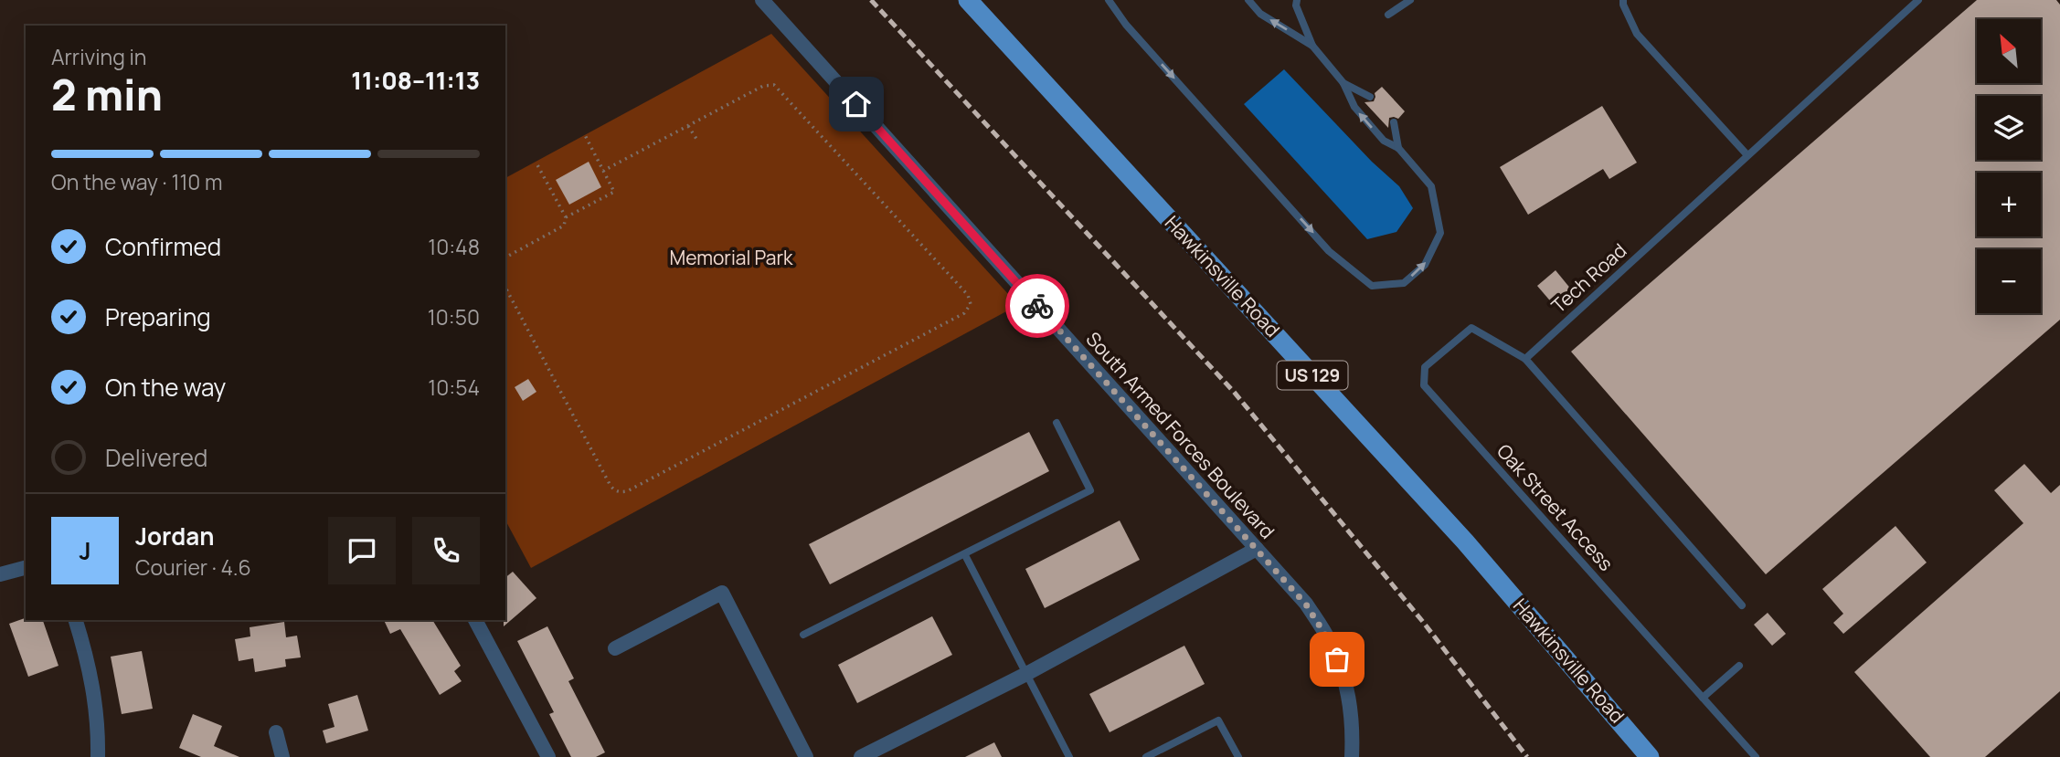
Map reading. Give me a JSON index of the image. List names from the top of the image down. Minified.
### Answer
{"streets":{"main road":["Hawkinsville Road","US 129"],"street":["South Armed Forces Boulevard"],"lane":["Tech Road","Oak Street Access"]},"crossings":[["Tech Road","Oak Street Access"]],"parks":["Memorial Park"],"north":"top left","page":{"map_buttons":["+","−"],"heading":["2 min","Arriving in","11:08–11:13"],"panel":["Jordan","Courier · 4.6"],"bar":"On the way · 110 m","list":[["Confirmed","10:48"],["Preparing","10:50"],["On the way","10:54"],"Delivered"],"round":"J"}}
